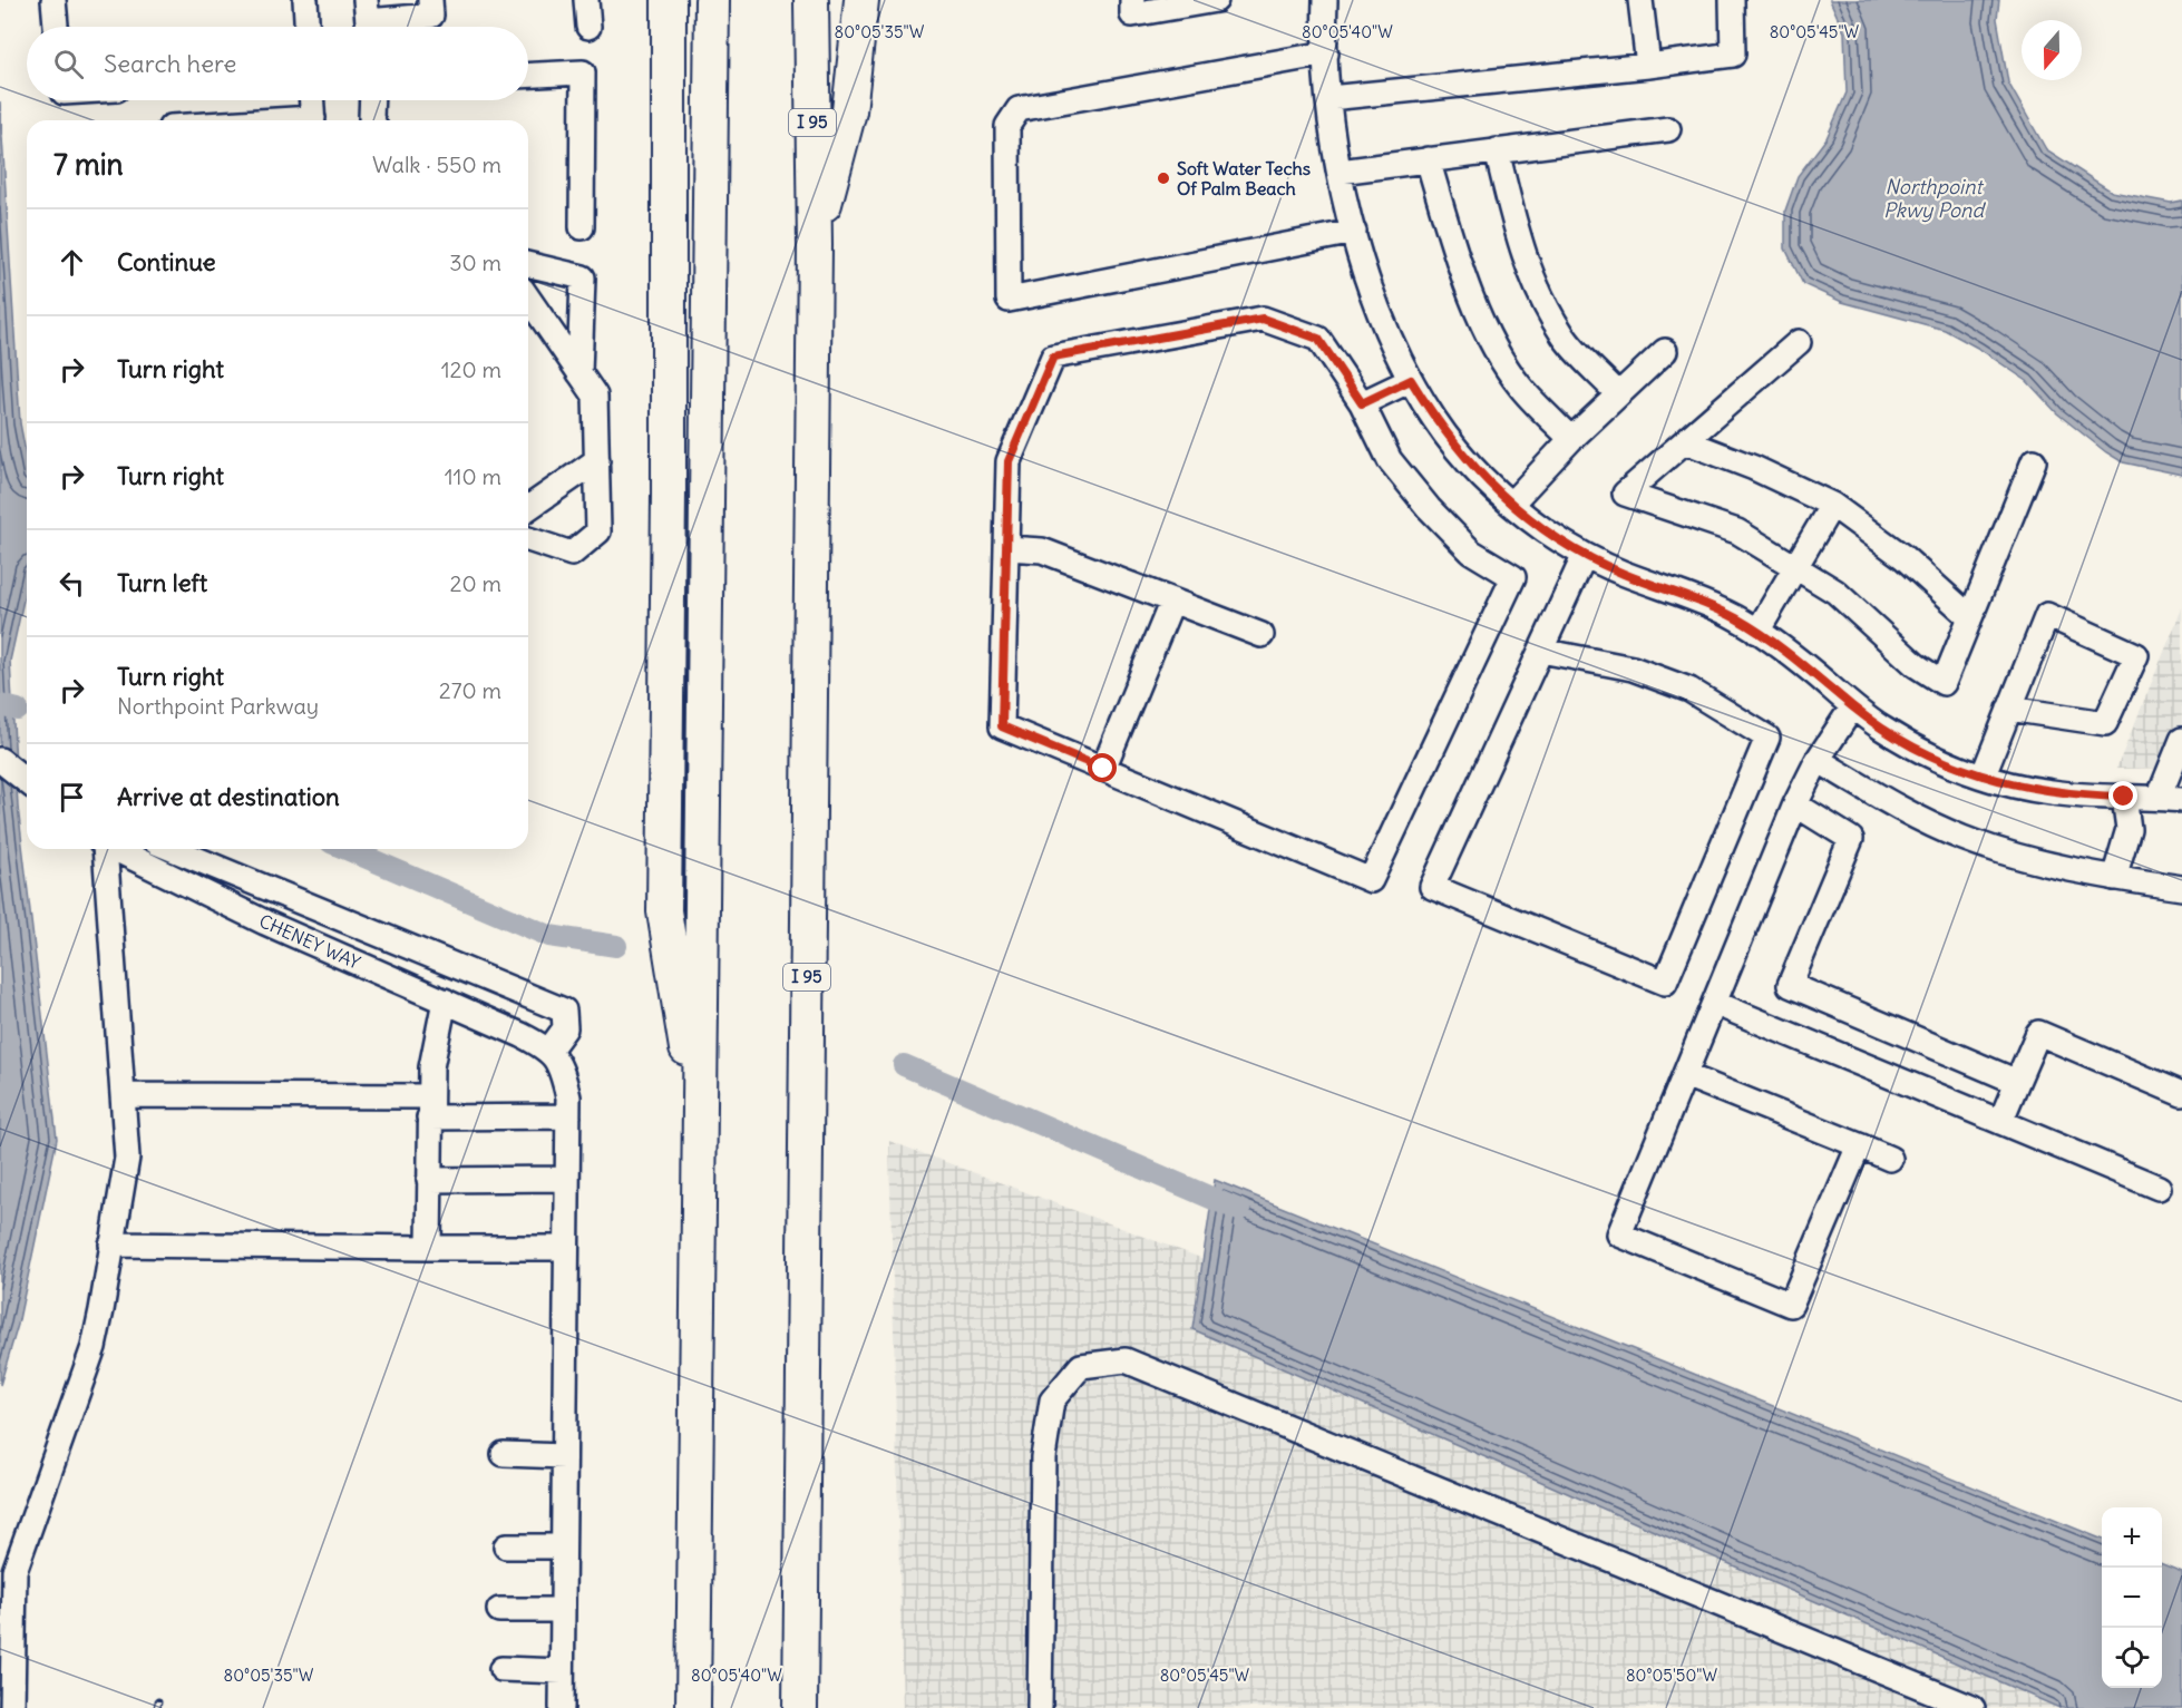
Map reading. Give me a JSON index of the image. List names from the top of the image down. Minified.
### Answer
{"streets":{"highway":["I 95"],"street":["CHENEY WAY"]},"water":["Northpoint Pkwy Pond"],"places":["Soft Water Techs Of Palm Beach"],"north":"bottom","page":{"search":"Search here","heading":["7 min","Walk · 550 m"],"list":[["Continue","30 m"],["Turn right","120 m"],["Turn right","110 m"],["Turn left","20 m"],["Turn right","Northpoint Parkway","270 m"],"Arrive at destination"],"map_buttons":["+","−"]},"coordinates":["80°05'35\"W","80°05'40\"W","80°05'45\"W","80°05'50\"W"]}
